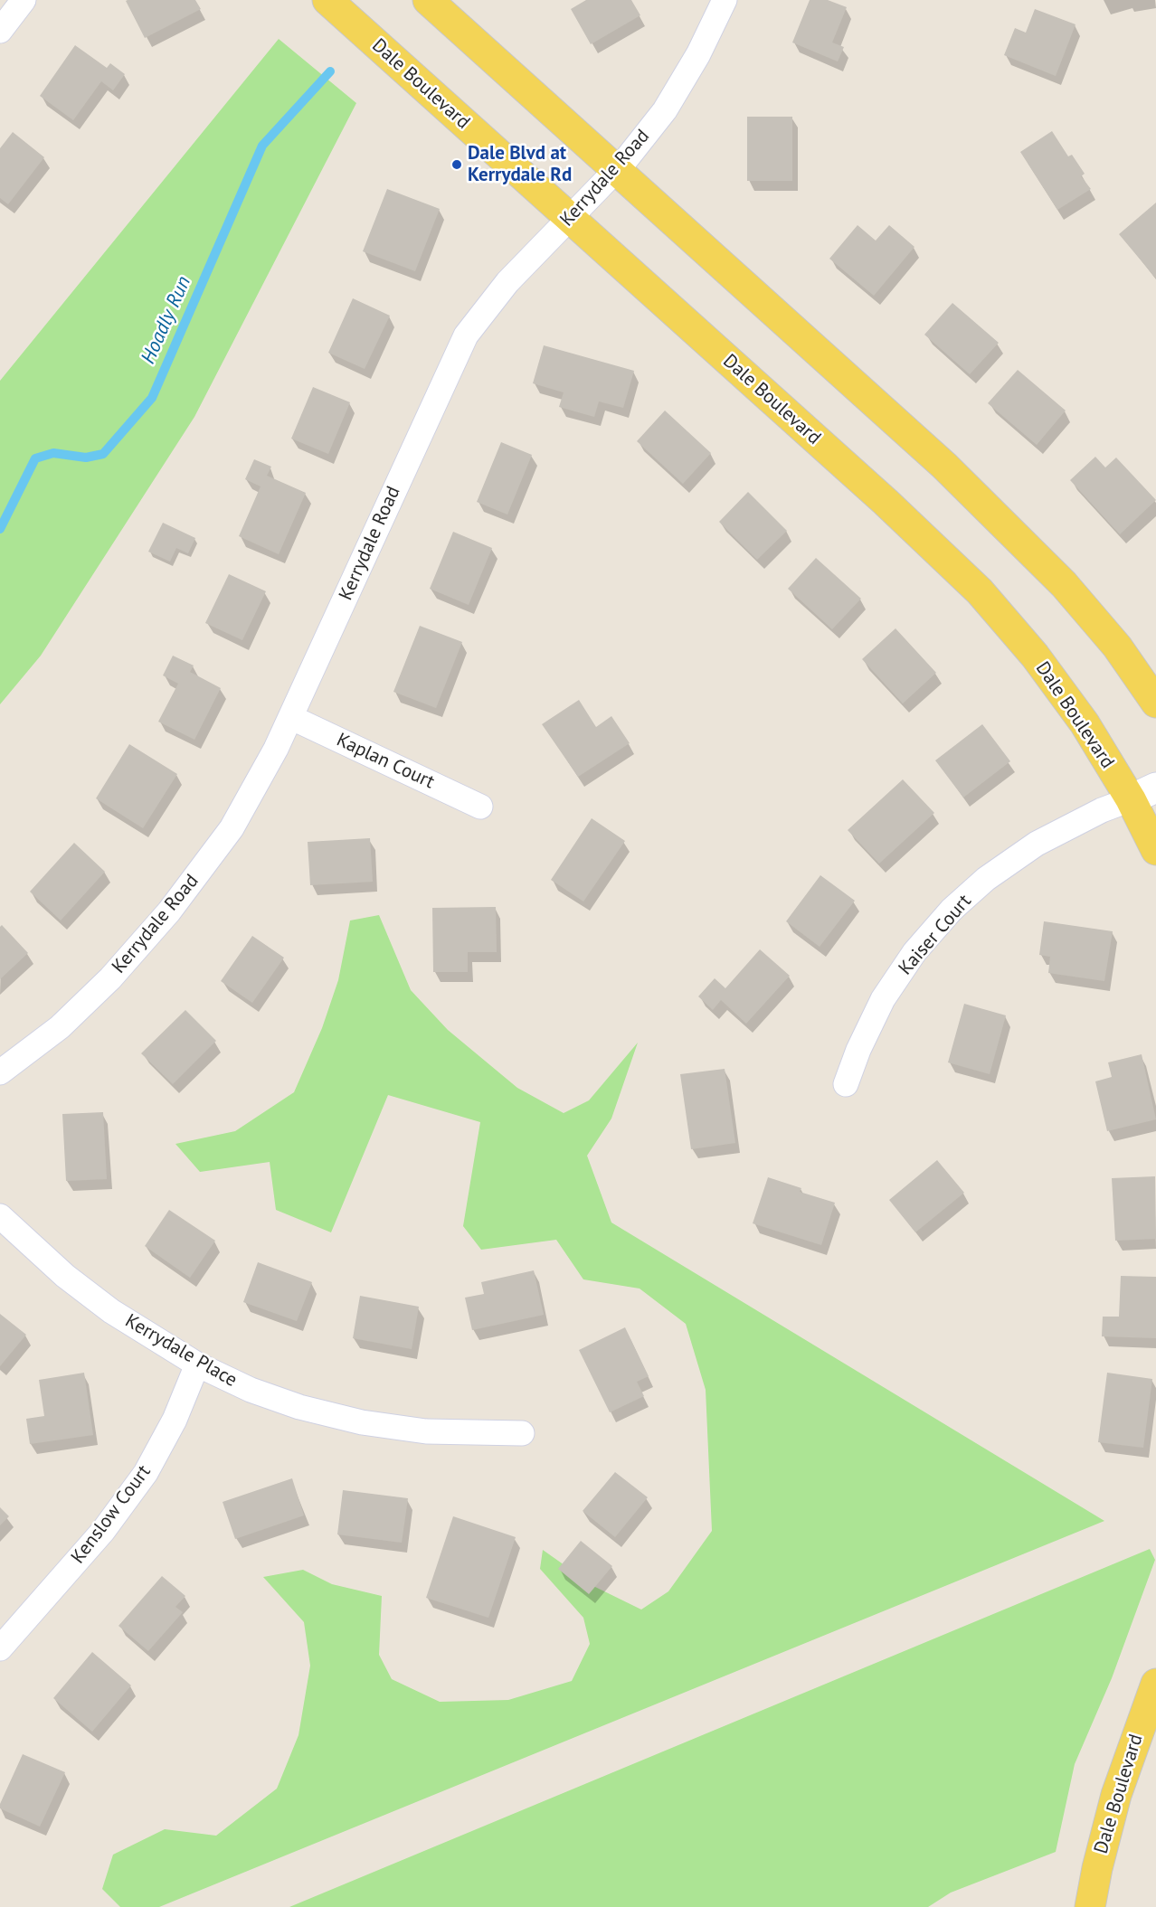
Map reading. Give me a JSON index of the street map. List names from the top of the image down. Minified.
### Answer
{"streets":{"main road":["Dale Boulevard"],"street":["Kerrydale Road","Kaplan Court","Kaiser Court","Kerrydale Place","Kenslow Court"]},"crossings":[["Dale Boulevard","Kerrydale Road"],["Dale Boulevard","Kaiser Court"],["Kerrydale Road","Kaplan Court"],["Kerrydale Place","Kenslow Court"]],"water":["Hoadly Run"],"places":["Dale Blvd at Kerrydale Rd"]}
